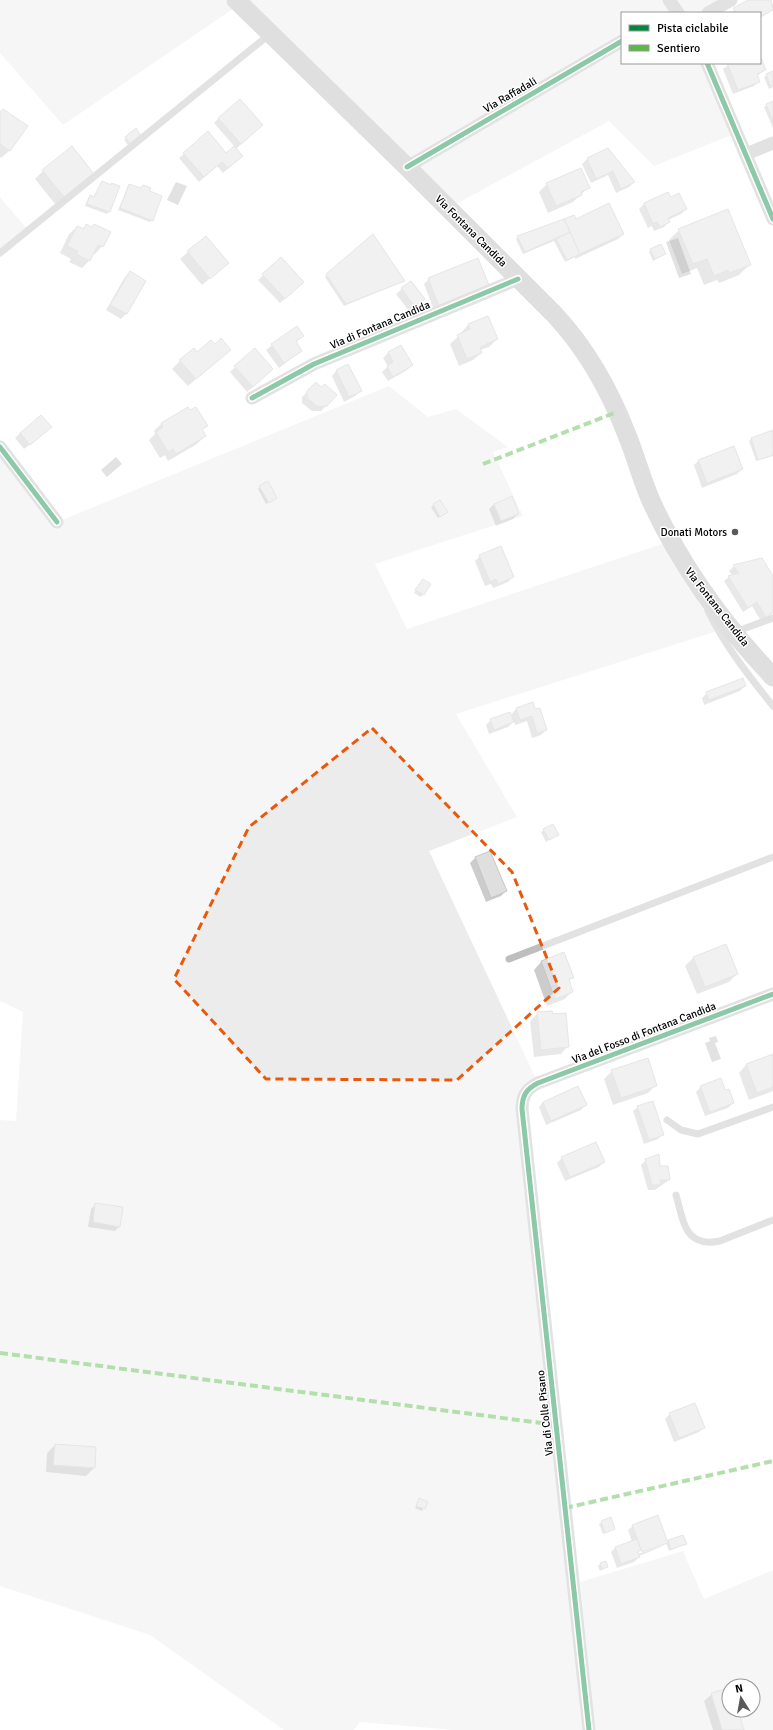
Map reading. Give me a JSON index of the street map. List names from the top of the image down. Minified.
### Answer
{"streets":{"main road":["Via Fontana Candida"],"street":["Via Raffadali","Via di Fontana Candida","Via del Fosso di Fontana Candida","Via di Colle Pisano"]},"crossings":[["Via Raffadali","Via Fontana Candida"],["Via Fontana Candida","Via di Fontana Candida"],["Via del Fosso di Fontana Candida","Via di Colle Pisano"]],"places":["Donati Motors"],"legend":["Pista ciclabile","Sentiero"],"north":"top"}
